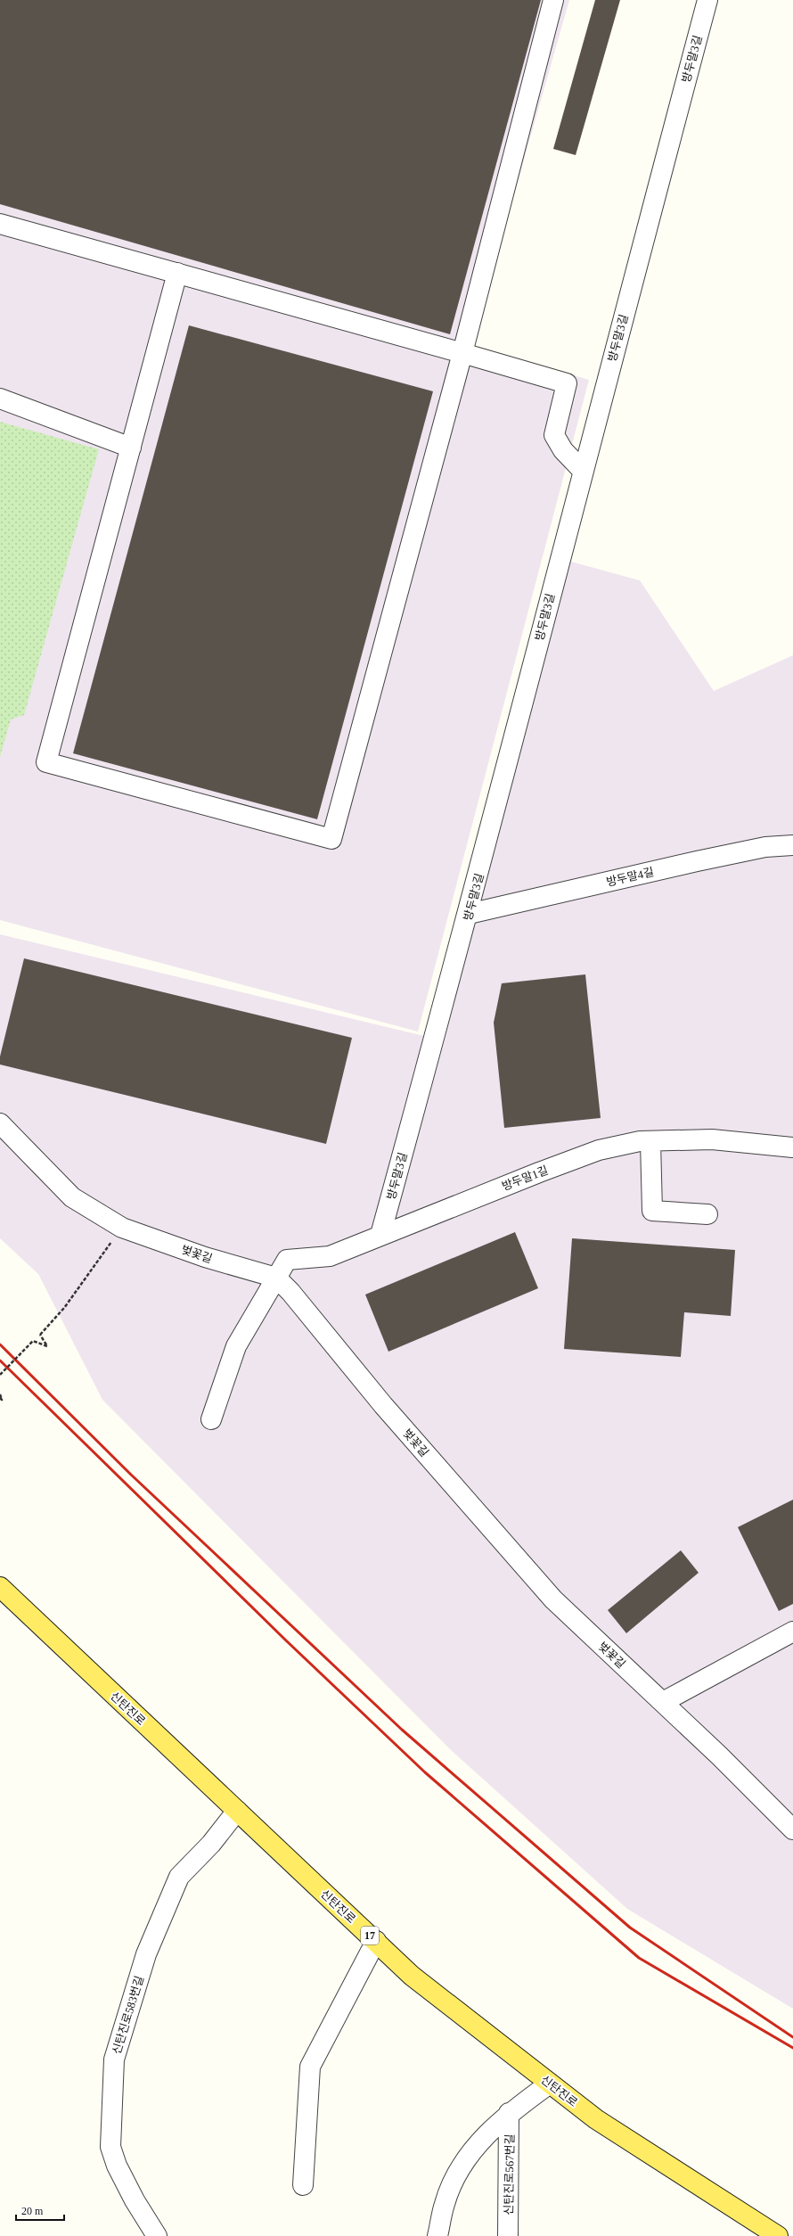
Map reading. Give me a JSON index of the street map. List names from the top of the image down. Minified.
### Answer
{"streets":{"main road":["신탄진로","17"],"street":["방두말3길","방두말4길","방두말1길","벚꽃길","신탄진로583번길","신탄진로567번길"]},"crossings":[["방두말3길","방두말4길"],["방두말3길","방두말1길"],["방두말1길","벚꽃길"],["신탄진로","신탄진로583번길"],["신탄진로","신탄진로567번길"]],"scale_bar":"20 m"}
